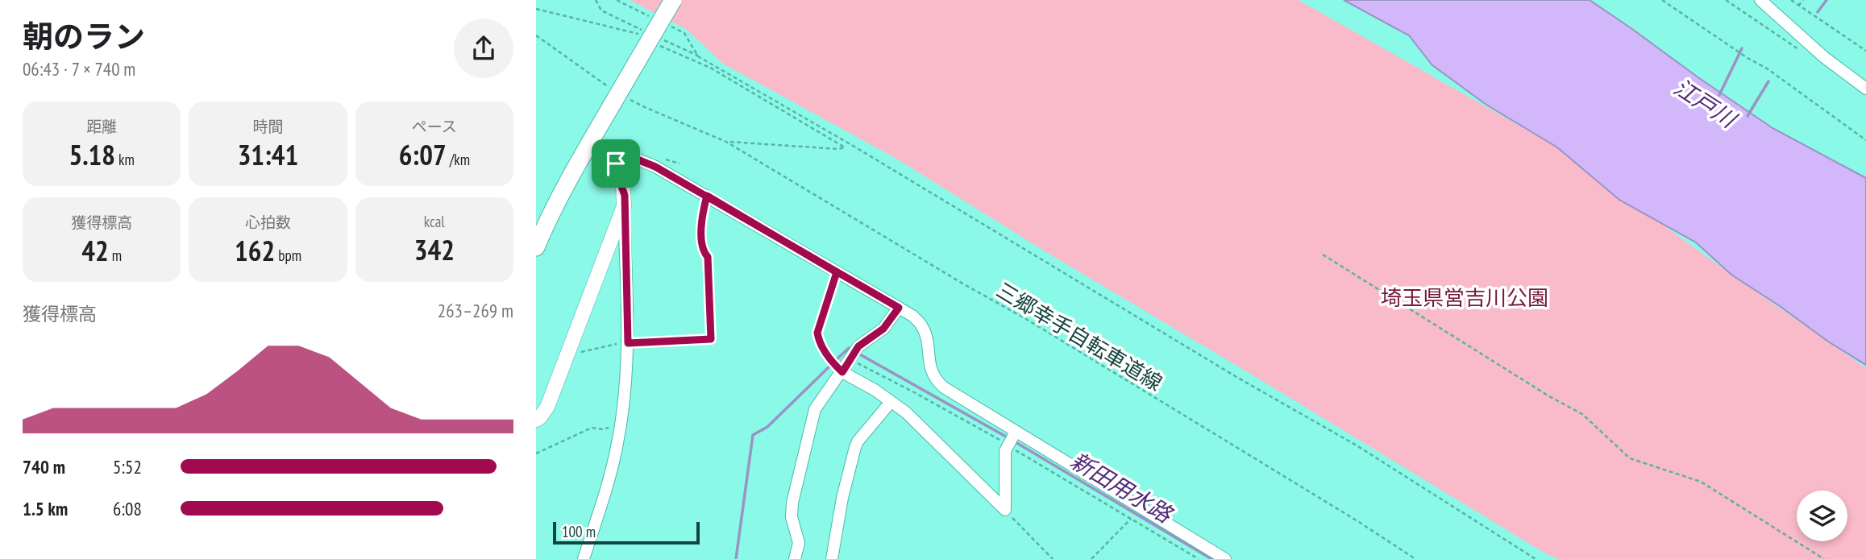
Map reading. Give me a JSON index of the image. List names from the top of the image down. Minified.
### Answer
{"streets":{"path":["三郷幸手自転車道線"]},"water":["江戸川","新田用水路"],"parks":["埼玉県営吉川公園"],"scale_bar":"100 m","page":{"heading":["朝のラン","06:43 · 7 × 740 m"],"stats":[["距離","5.18 km"],["時間","31:41"],["ペース","6:07 /km"],["獲得標高","42 m"],["心拍数","162 bpm"],["kcal","342"]],"chart":["獲得標高","263–269 m"],"list":[{"name":"740 m","note":"5:52"},{"name":"1.5 km","note":"6:08"}],"scale":"100 m"}}
